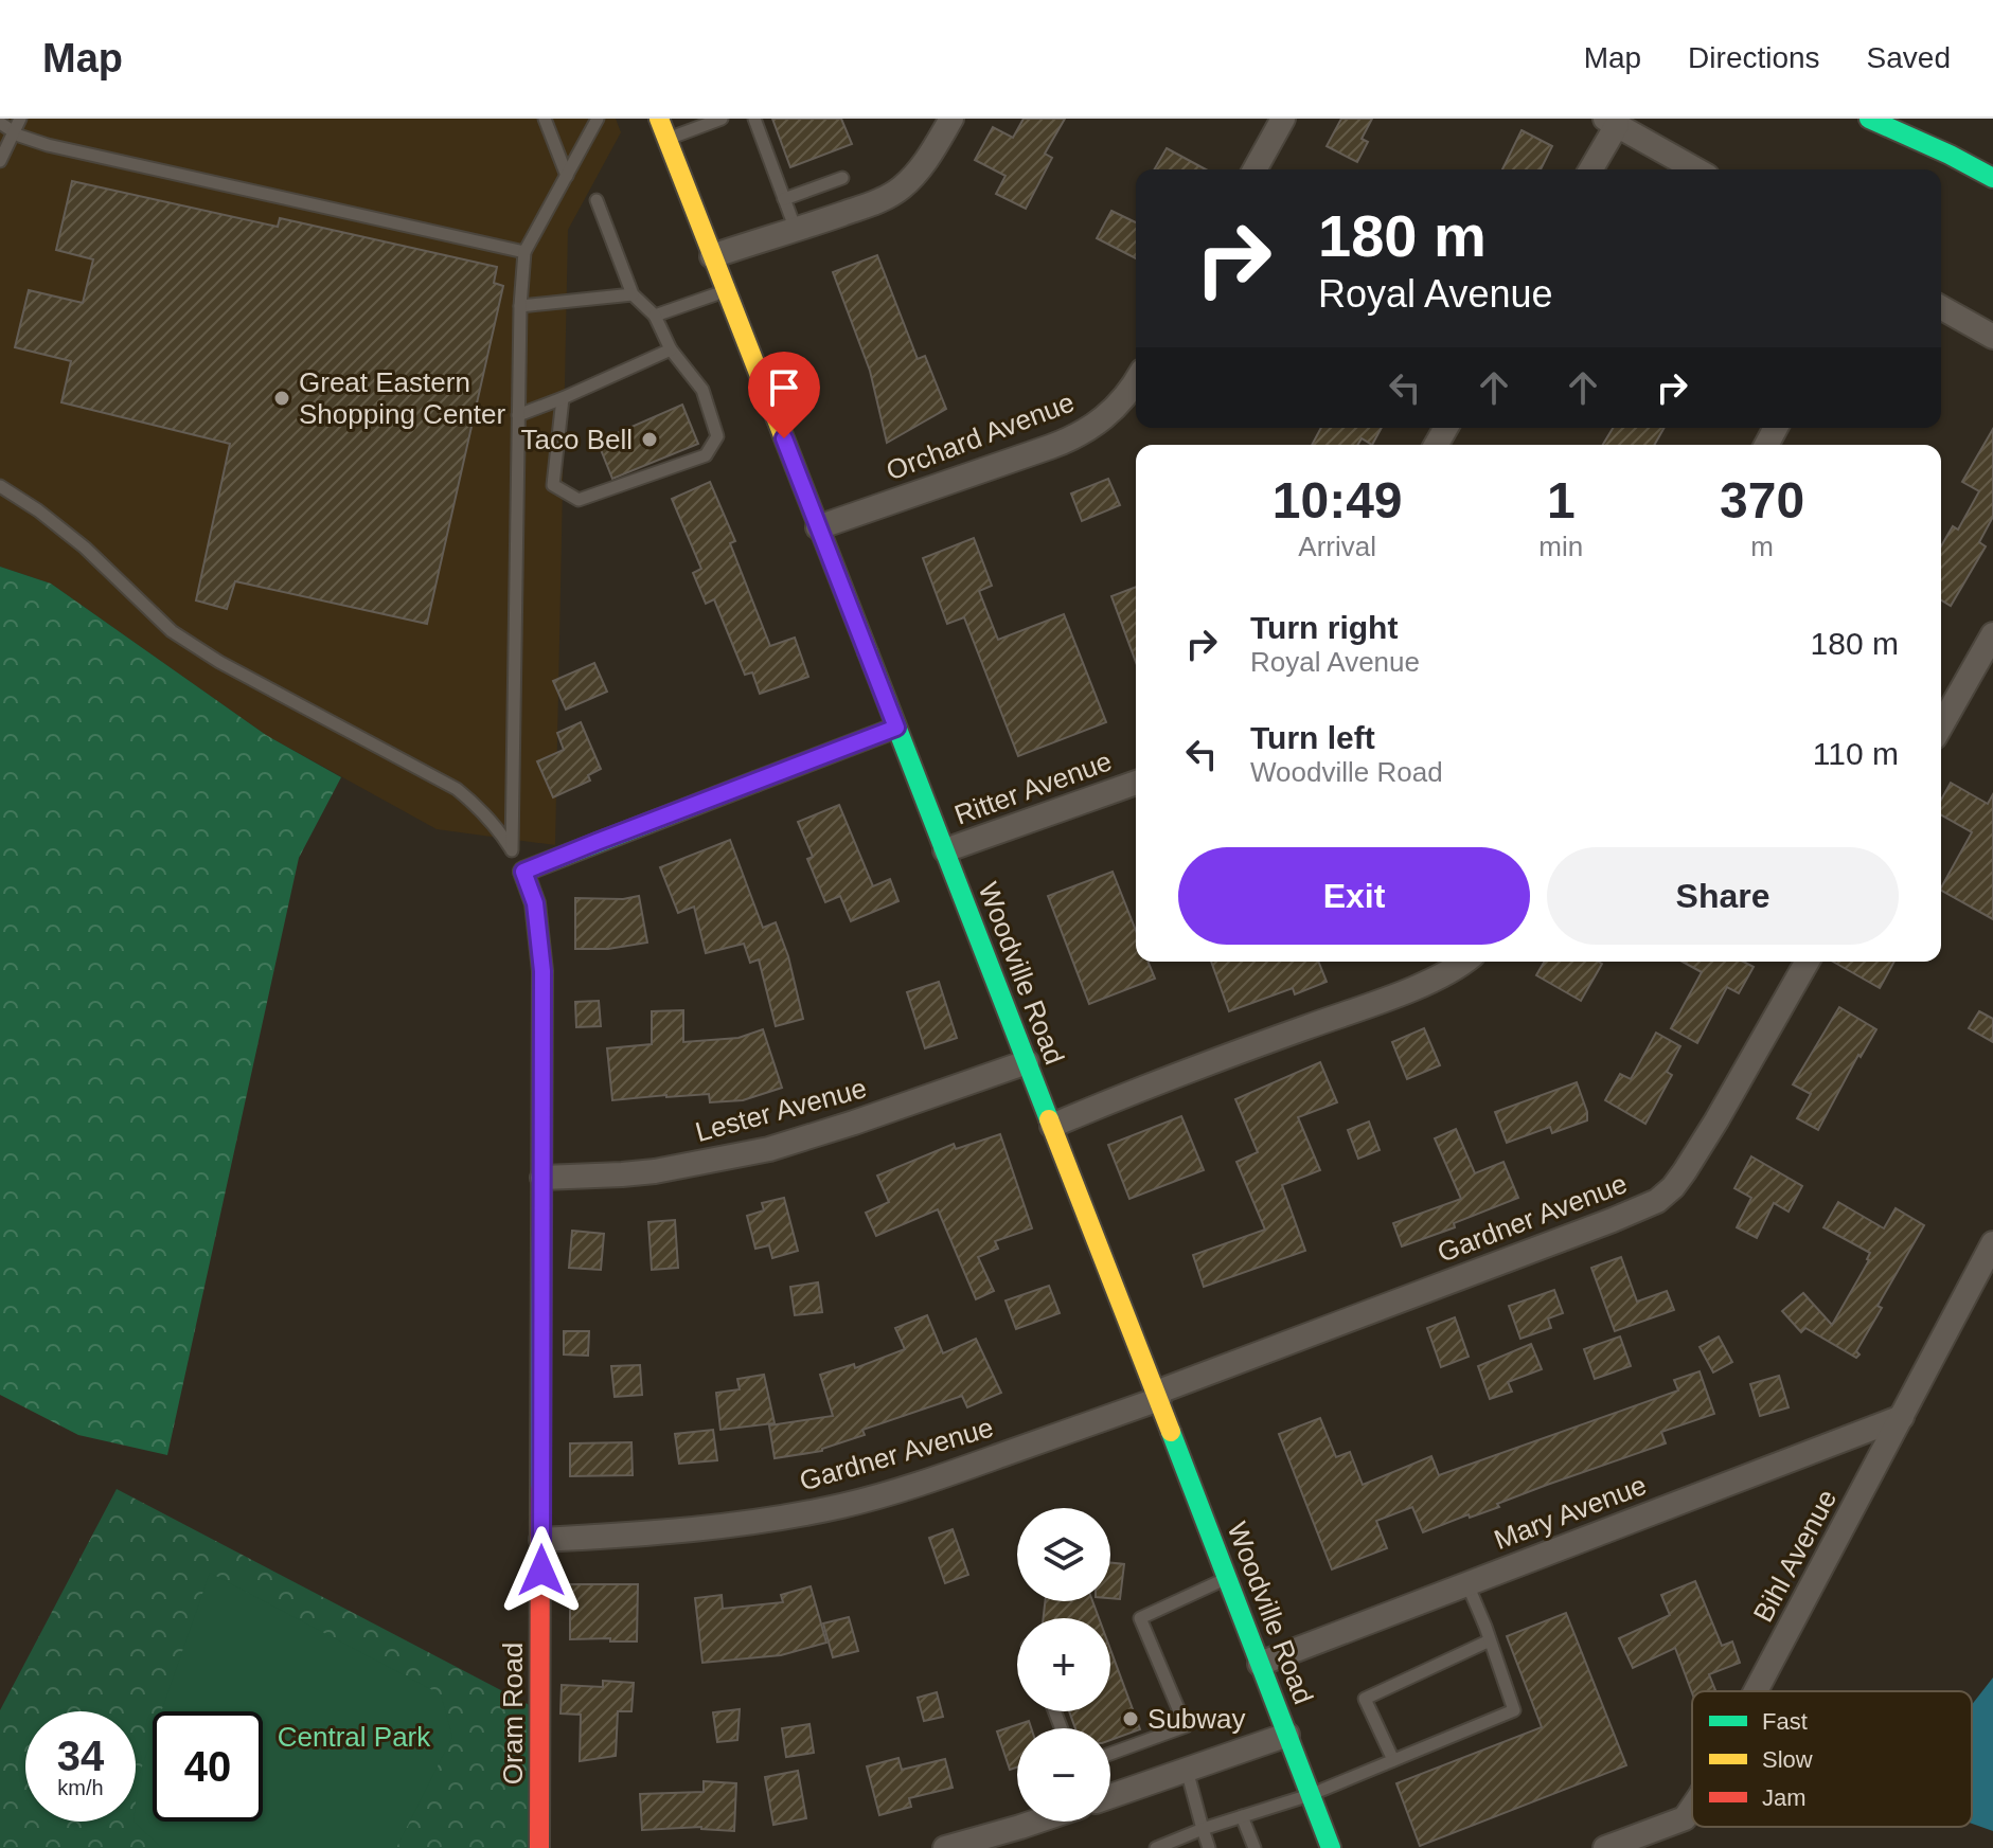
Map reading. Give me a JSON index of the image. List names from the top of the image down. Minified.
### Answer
{"streets":{"main road":["Woodville Road","Oram Road"],"street":["Orchard Avenue","Ritter Avenue","Lester Avenue","Gardner Avenue","Mary Avenue","Bihl Avenue"]},"crossings":[["Orchard Avenue","Woodville Road"],["Ritter Avenue","Woodville Road"],["Woodville Road","Lester Avenue"],["Woodville Road","Gardner Avenue"],["Woodville Road","Mary Avenue"],["Lester Avenue","Oram Road"],["Gardner Avenue","Oram Road"],["Mary Avenue","Bihl Avenue"]],"parks":["Central Park"],"places":["Great Eastern Shopping Center","Taco Bell","Subway"],"legend":["Fast","Slow","Jam"],"page":{"header":"Map","nav":["Map","Directions","Saved"],"turn":["180 m","Royal Avenue"],"eta":["10:49","Arrival","1","min","370","m"],"list":[{"name":"Turn right","note":"Royal Avenue","value":"180 m"},{"name":"Turn left","note":"Woodville Road","value":"110 m"}],"buttons":["Exit","Share"],"map_buttons":["+","−"],"speed":"34 km/h","limit":"40"}}
